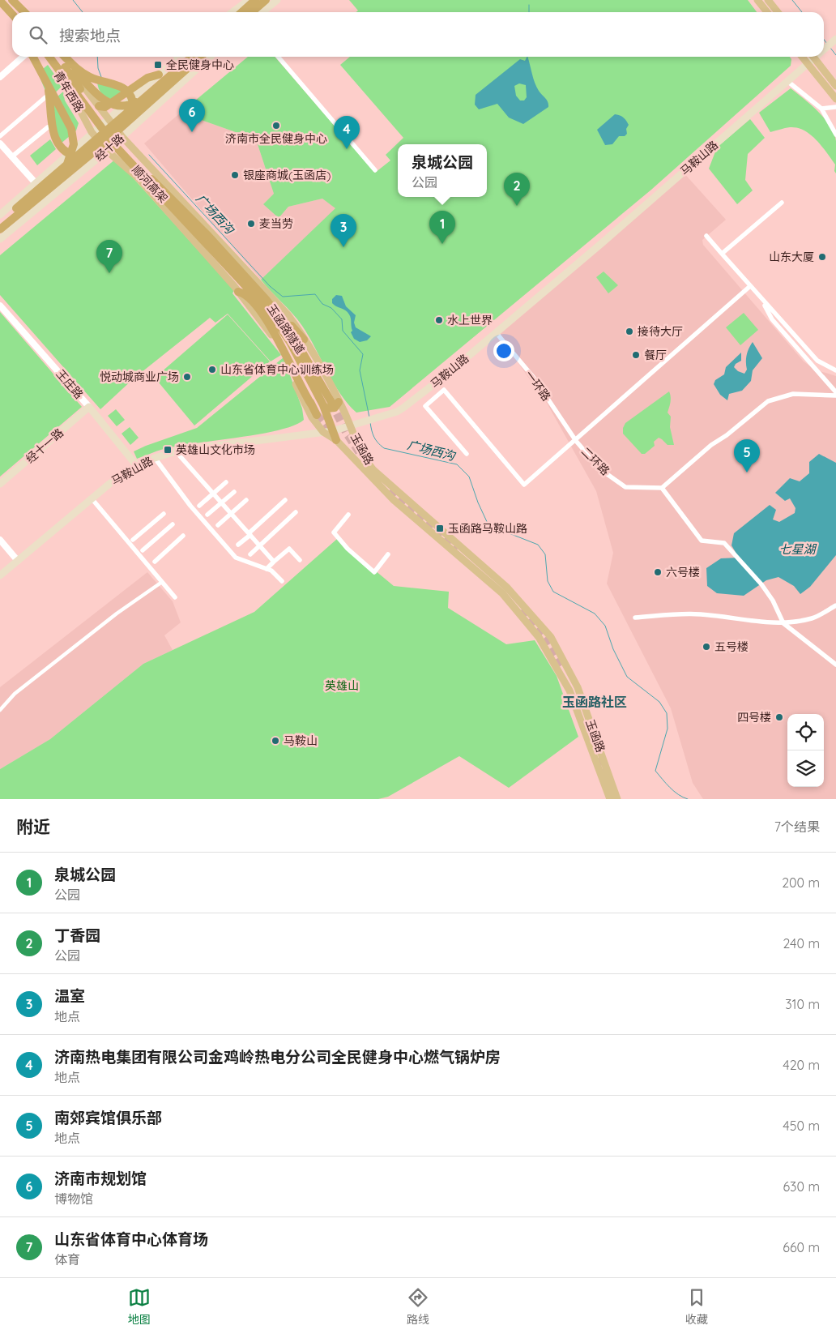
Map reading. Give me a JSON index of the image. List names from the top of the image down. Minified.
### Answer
{"streets":{"highway":["经十路","顺河高架","玉函路隧道"],"main road":["青年西路","马鞍山路","王庄路","经十一路","玉函路"],"street":["一环路","二环路"]},"crossings":[["青年西路","经十路"],["青年西路","玉函路"],["经十路","玉函路"],["马鞍山路","王庄路"],["马鞍山路","一环路"],["马鞍山路","玉函路"],["顺河高架","玉函路隧道"],["玉函路隧道","玉函路"],["王庄路","经十一路"],["一环路","二环路"]],"districts":["玉函路社区"],"water":["广场西沟","七星湖"],"parks":["英雄山"],"places":{"transit":["全民健身中心","英雄山文化市场","玉函路马鞍山路"],"other":["济南市全民健身中心","银座商城(玉函店)","麦当劳","山东大厦","水上世界","接待大厅","餐厅","山东省体育中心训练场","悦动城商业广场","六号楼","五号楼","四号楼","马鞍山"]},"page":{"search":"搜索地点","pins":["6","4","2","1","3","7","5"],"popup":["泉城公园","公园"],"heading":["附近","7个结果"],"list":[{"mark":"1","name":"泉城公园","note":"公园","value":"200 m"},{"mark":"2","name":"丁香园","note":"公园","value":"240 m"},{"mark":"3","name":"温室","note":"地点","value":"310 m"},{"mark":"4","name":"济南热电集团有限公司金鸡岭热电分公司全民健身中心燃气锅炉房","note":"地点","value":"420 m"},{"mark":"5","name":"南郊宾馆俱乐部","note":"地点","value":"450 m"},{"mark":"6","name":"济南市规划馆","note":"博物馆","value":"630 m"},{"mark":"7","name":"山东省体育中心体育场","note":"体育","value":"660 m"}],"nav":["地图","路线","收藏"]}}
